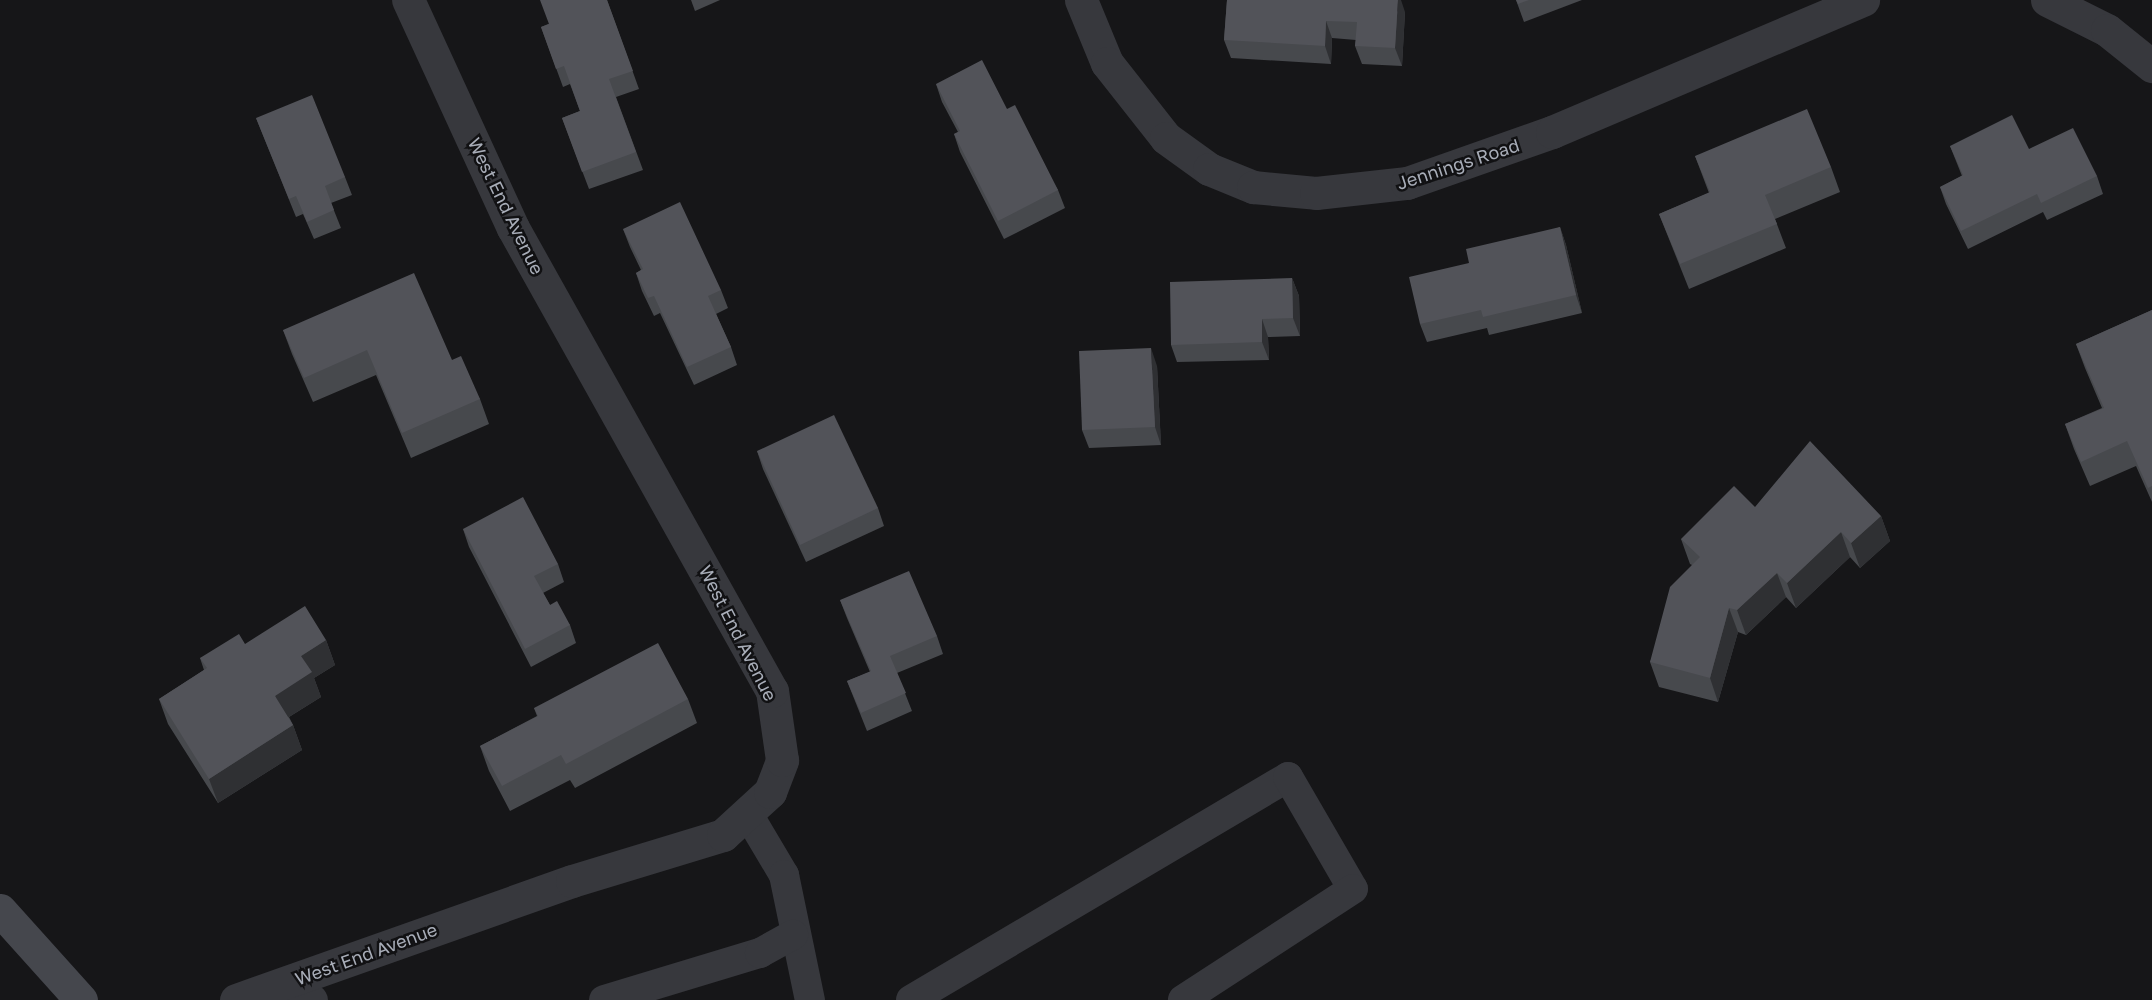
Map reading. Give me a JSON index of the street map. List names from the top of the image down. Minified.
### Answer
{"streets":{"street":["Jennings Road","West End Avenue"]}}
